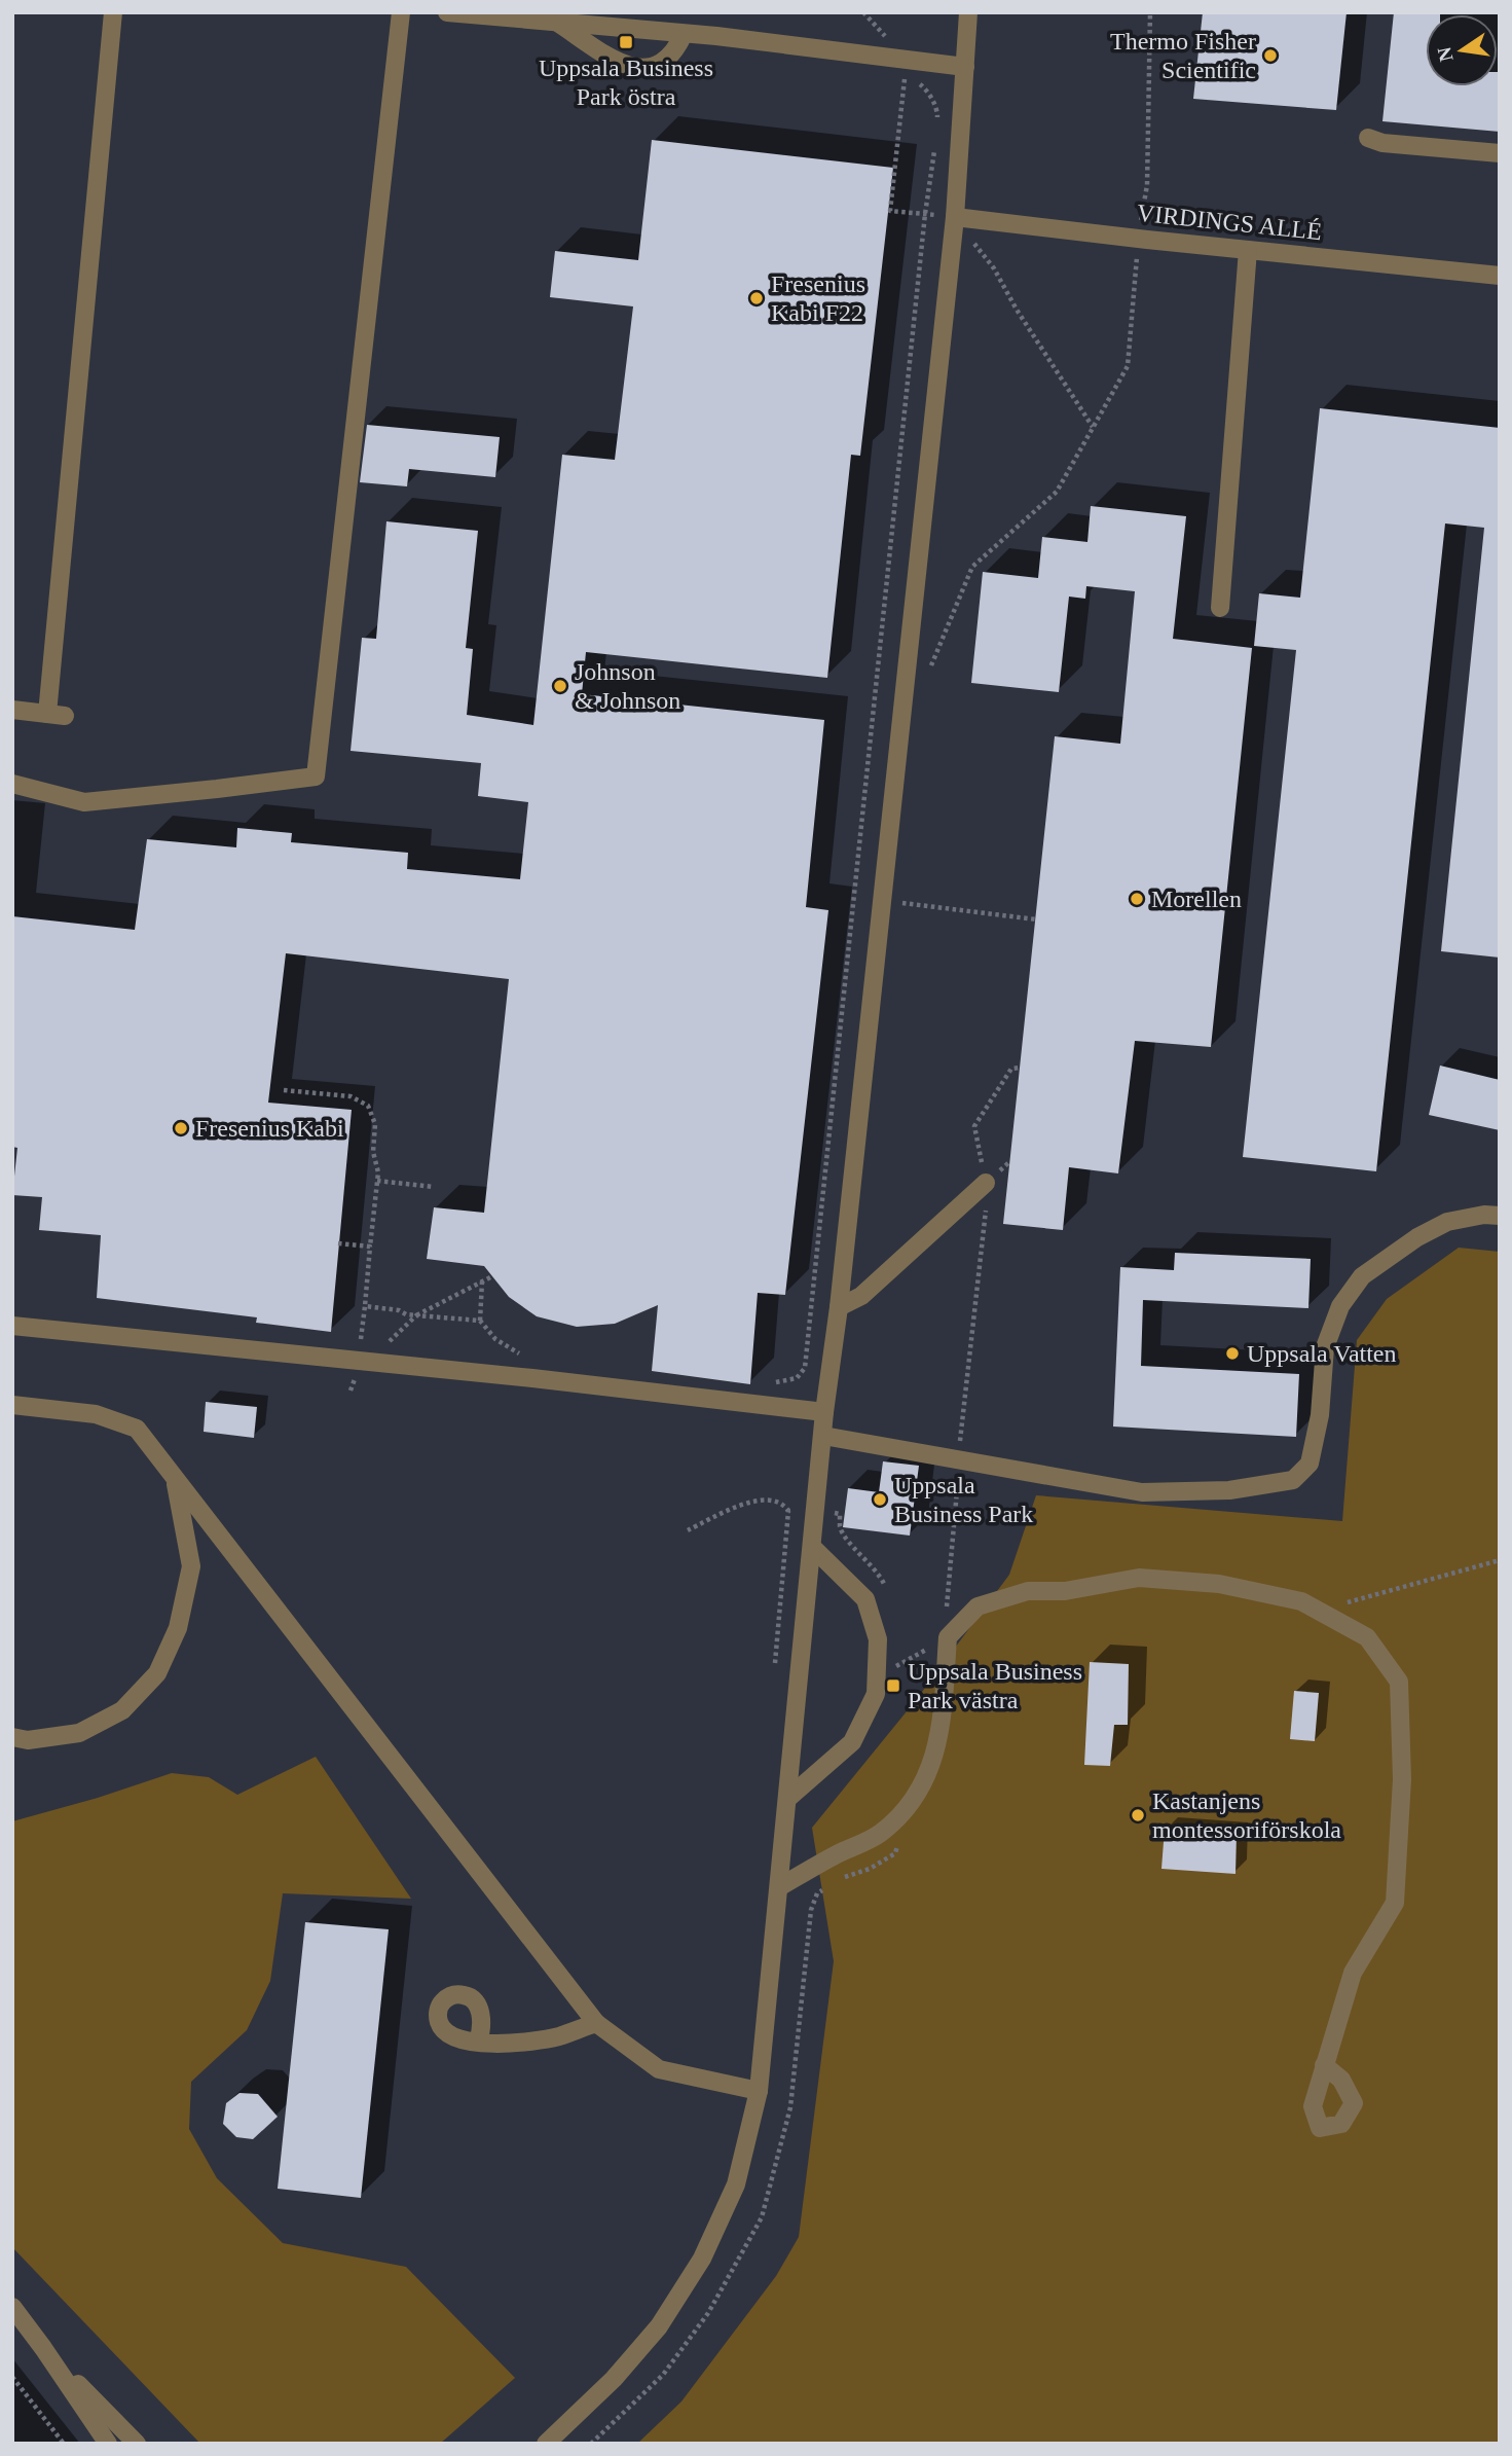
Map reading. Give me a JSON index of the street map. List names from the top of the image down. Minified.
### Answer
{"streets":{"street":["VIRDINGS ALLÉ"]},"places":{"transit":["Uppsala Business Park östra","Uppsala Business Park västra"],"other":["Thermo Fisher Scientific","Fresenius Kabi F22","Johnson & Johnson","Morellen","Fresenius Kabi","Uppsala Vatten","Uppsala Business Park","Kastanjens montessoriförskola"]},"north":"left"}
